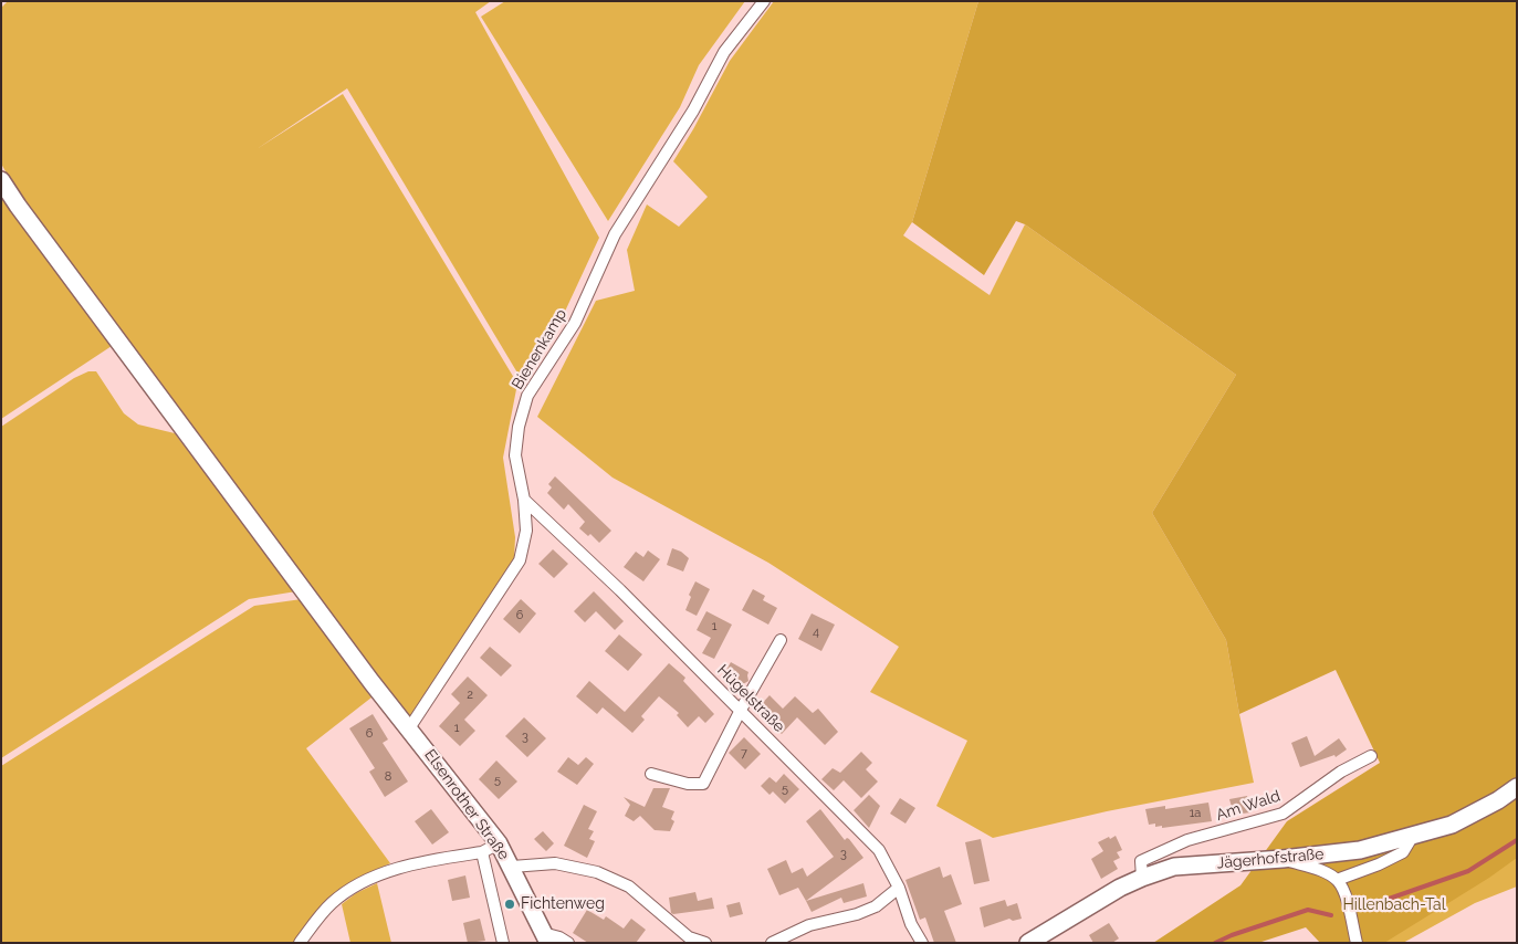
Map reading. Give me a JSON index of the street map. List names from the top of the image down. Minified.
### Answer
{"streets":{"street":["Bienenkamp","Hügelstraße","Elsenrother Straße","Am Wald","Jägerhofstraße"]},"crossings":[["Bienenkamp","Hügelstraße"],["Bienenkamp","Elsenrother Straße"],["Am Wald","Jägerhofstraße"]],"parks":["Hillenbach-Tal"],"places":["Fichtenweg"],"house_numbers":["6","1","4","2","1","6","3","7","8","5","5","1a","3"]}
